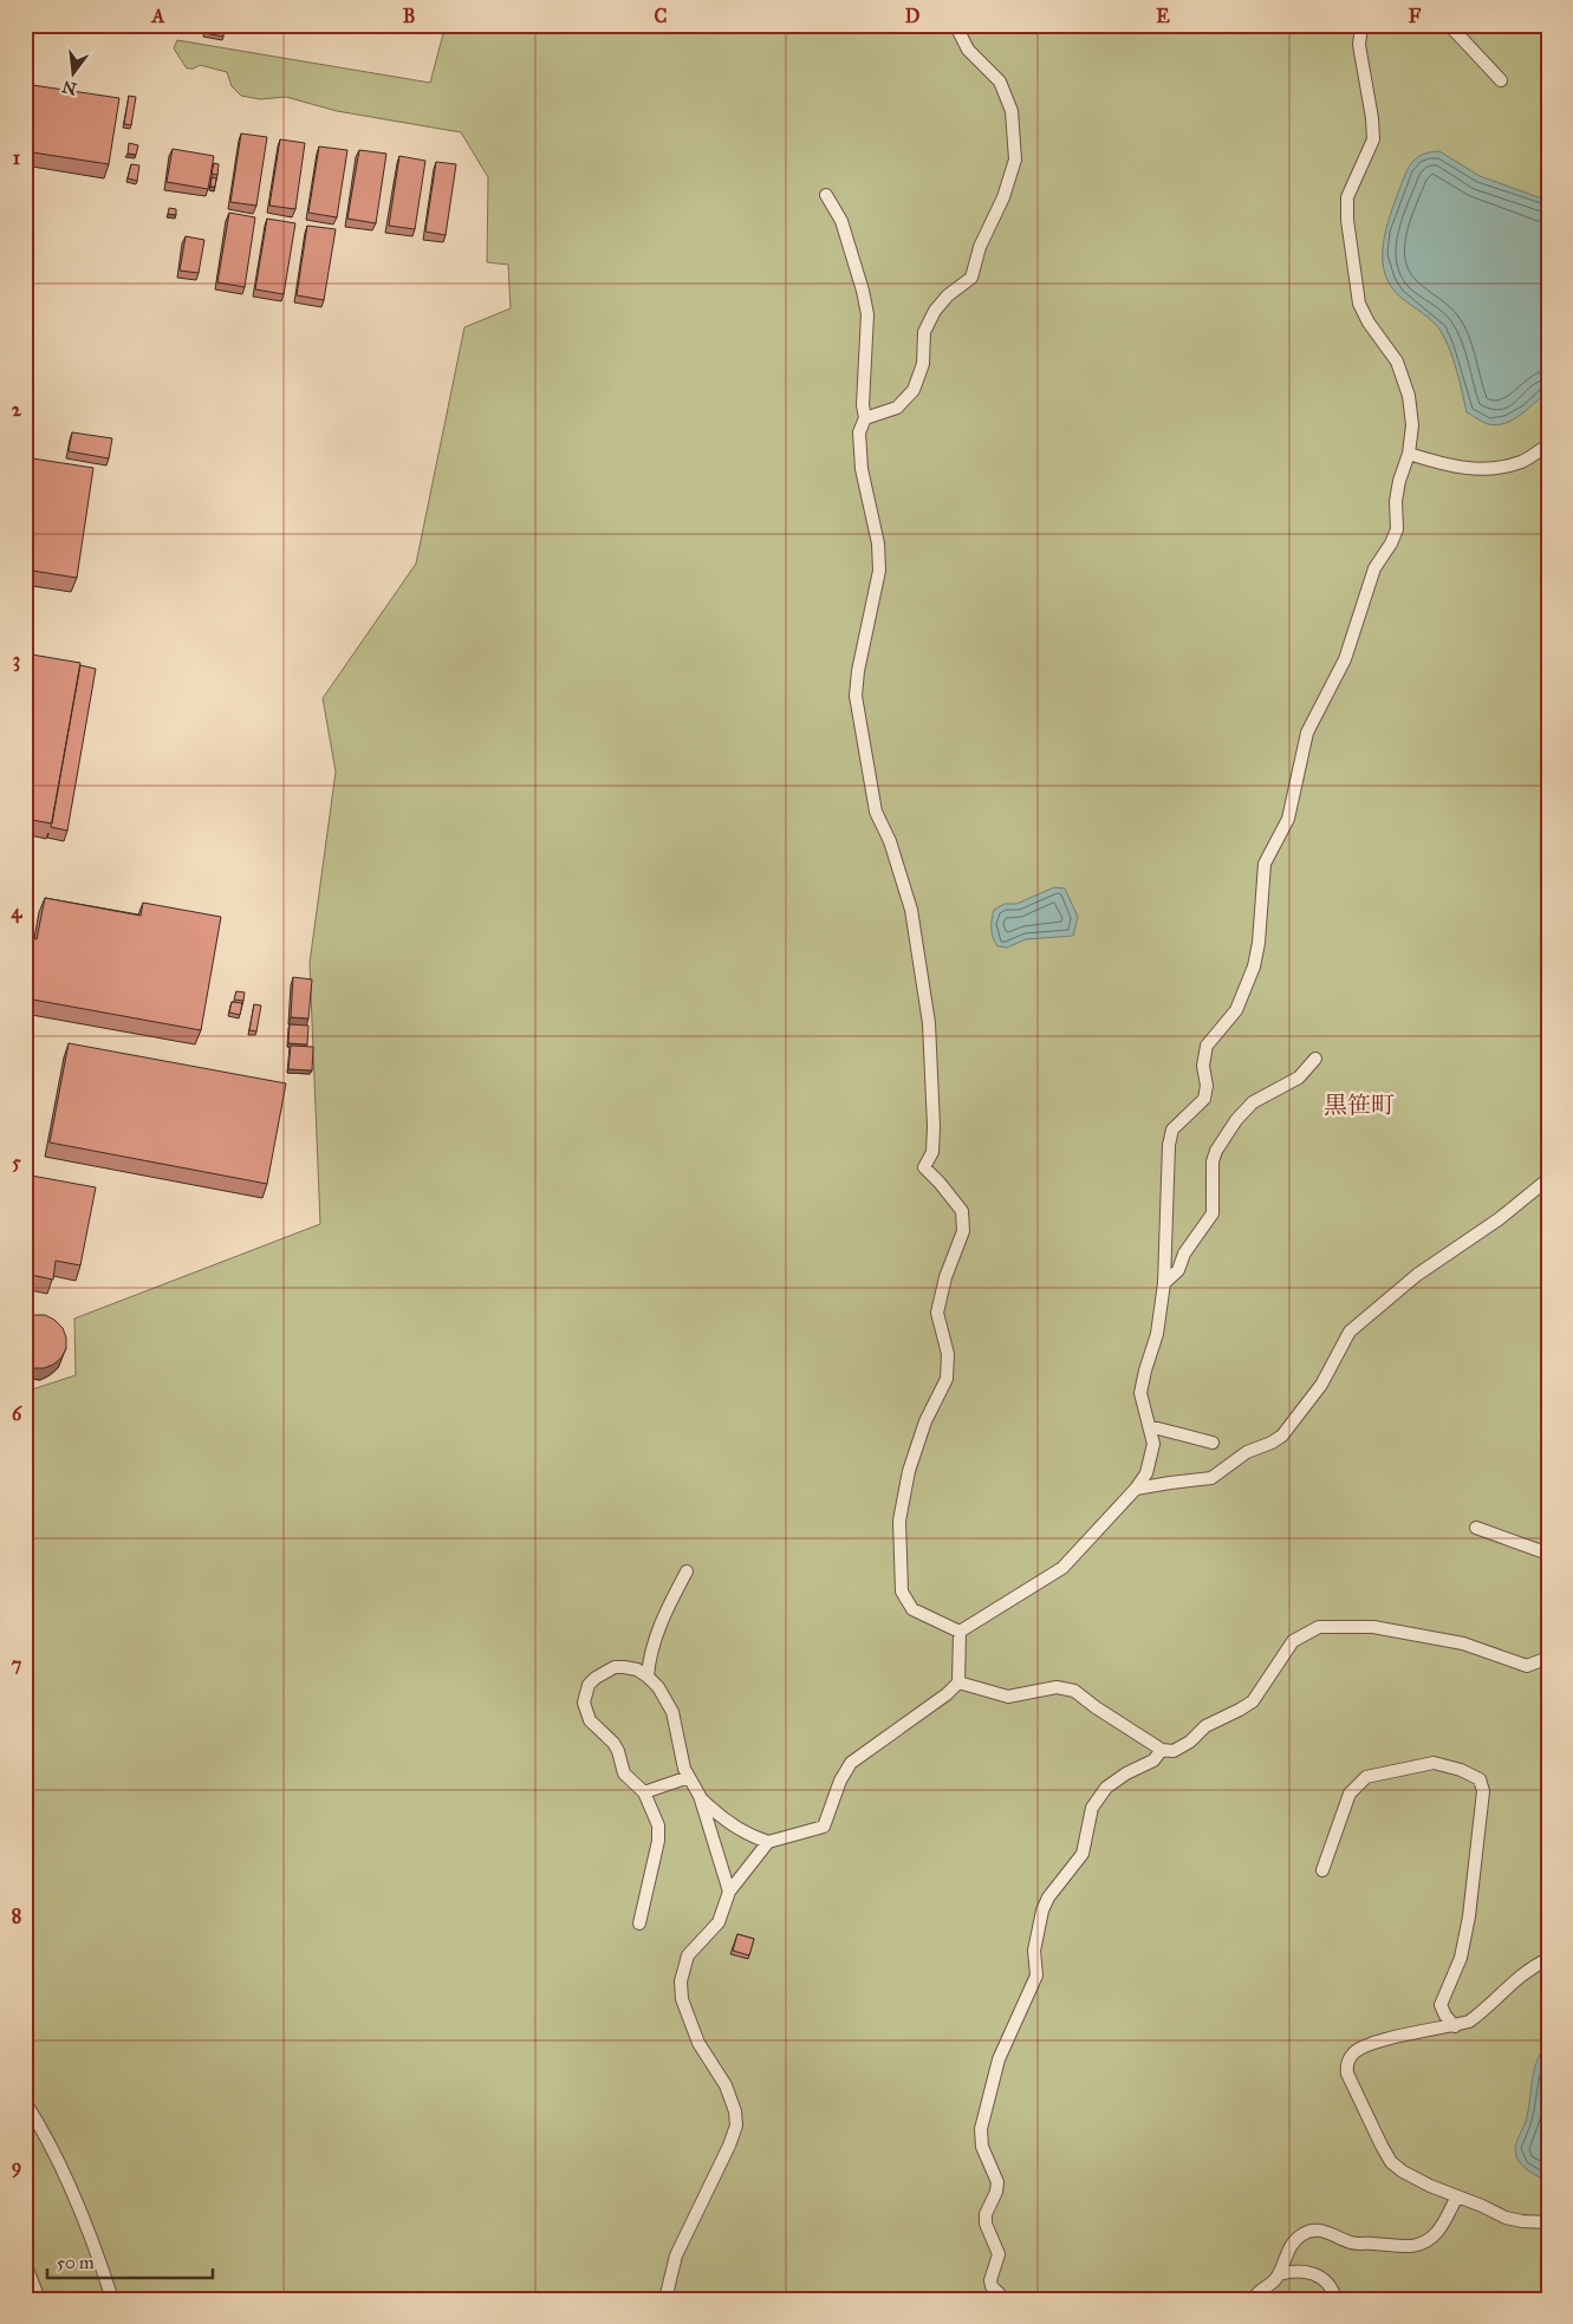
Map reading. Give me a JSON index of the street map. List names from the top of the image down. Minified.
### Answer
{"districts":["黒笹町"],"scale_bar":"50 m","north":"bottom","grid":{"columns":["A","B","C","D","E","F"],"rows":["1","2","3","4","5","6","7","8","9"]}}
